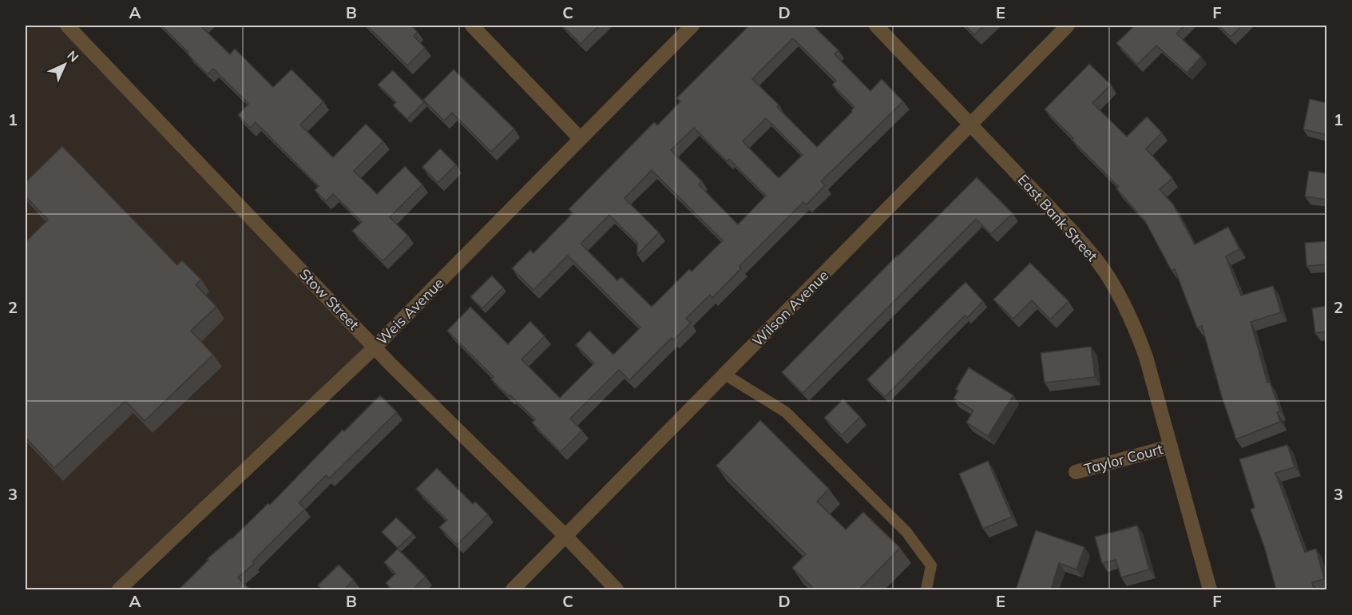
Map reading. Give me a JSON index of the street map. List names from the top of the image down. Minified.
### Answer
{"streets":{"street":["East Bank Street","Stow Street","Wilson Avenue","Weis Avenue","Taylor Court"]},"crossings":[["East Bank Street","Wilson Avenue"],["East Bank Street","Taylor Court"],["Stow Street","Wilson Avenue"],["Stow Street","Weis Avenue"]],"north":"top right","grid":{"columns":["A","B","C","D","E","F"],"rows":["1","2","3"]}}
